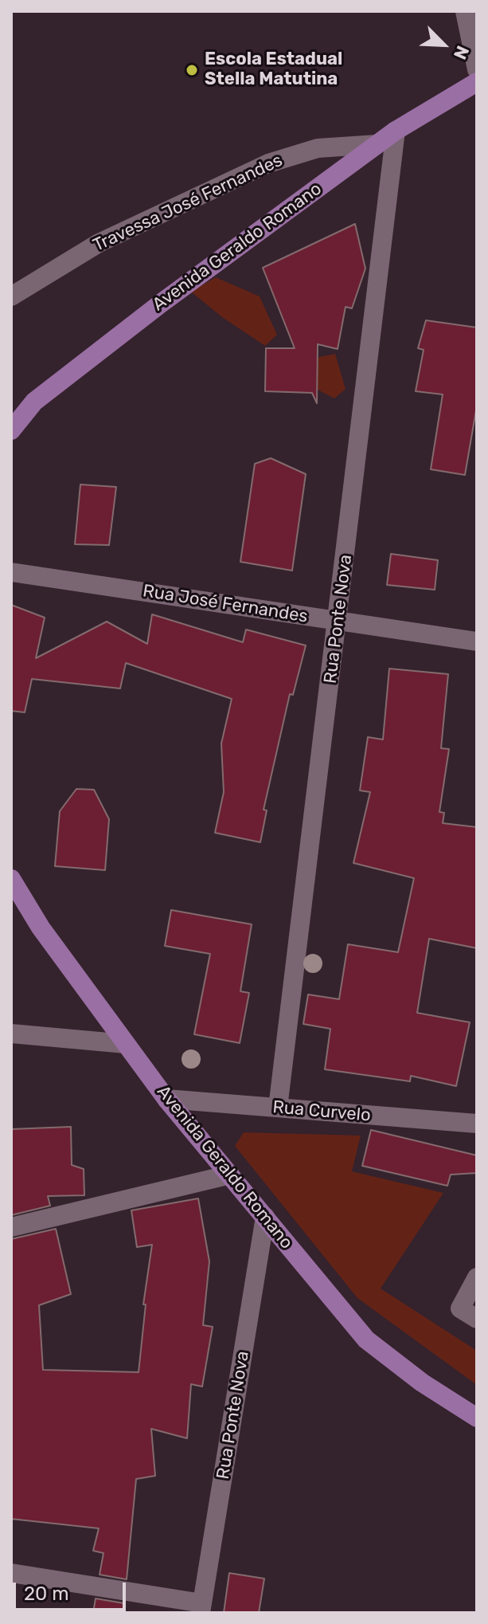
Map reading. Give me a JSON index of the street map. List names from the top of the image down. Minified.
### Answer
{"streets":{"main road":["Avenida Geraldo Romano"],"street":["Travessa José Fernandes","Rua José Fernandes","Rua Ponte Nova","Rua Curvelo"]},"crossings":[["Travessa José Fernandes","Avenida Geraldo Romano"],["Avenida Geraldo Romano","Rua Ponte Nova"],["Avenida Geraldo Romano","Rua Curvelo"],["Rua José Fernandes","Rua Ponte Nova"],["Rua Ponte Nova","Rua Curvelo"]],"places":["Escola Estadual Stella Matutina"],"scale_bar":"20 m","north":"bottom right"}
